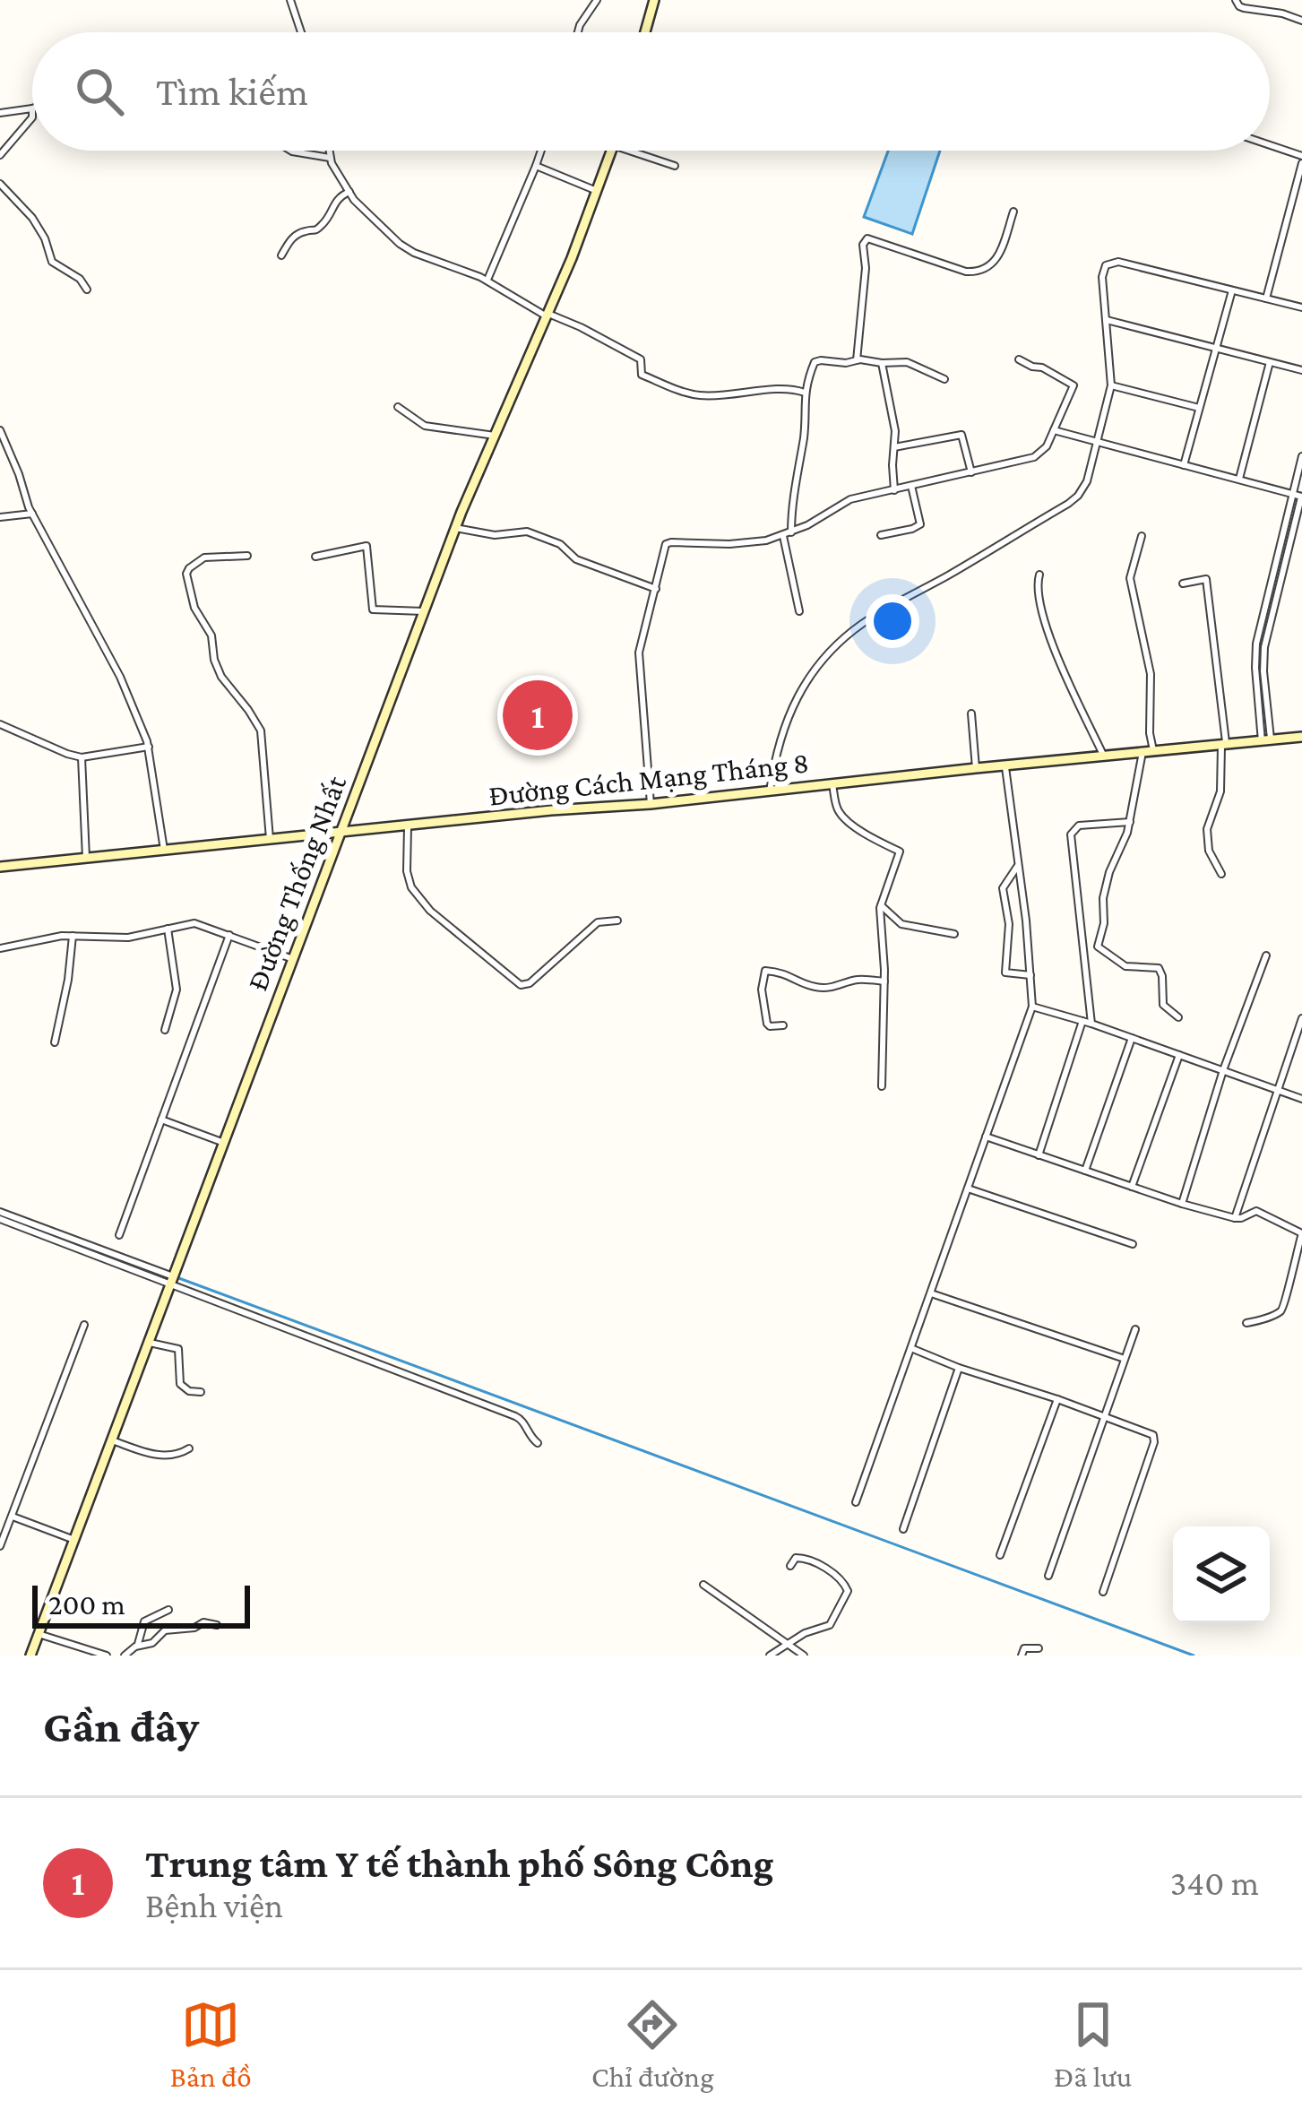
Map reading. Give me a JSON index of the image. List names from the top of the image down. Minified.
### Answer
{"streets":{"street":["Đường Cách Mạng Tháng 8","Đường Thống Nhất"]},"crossings":[["Đường Cách Mạng Tháng 8","Đường Thống Nhất"]],"scale_bar":"200 m","page":{"search":"Tìm kiếm","pins":"1","scale":"200 m","heading":"Gần đây","list":[{"mark":"1","name":"Trung tâm Y tế thành phố Sông Công","note":"Bệnh viện","value":"340 m"}],"nav":["Bản đồ","Chỉ đường","Đã lưu"]}}
